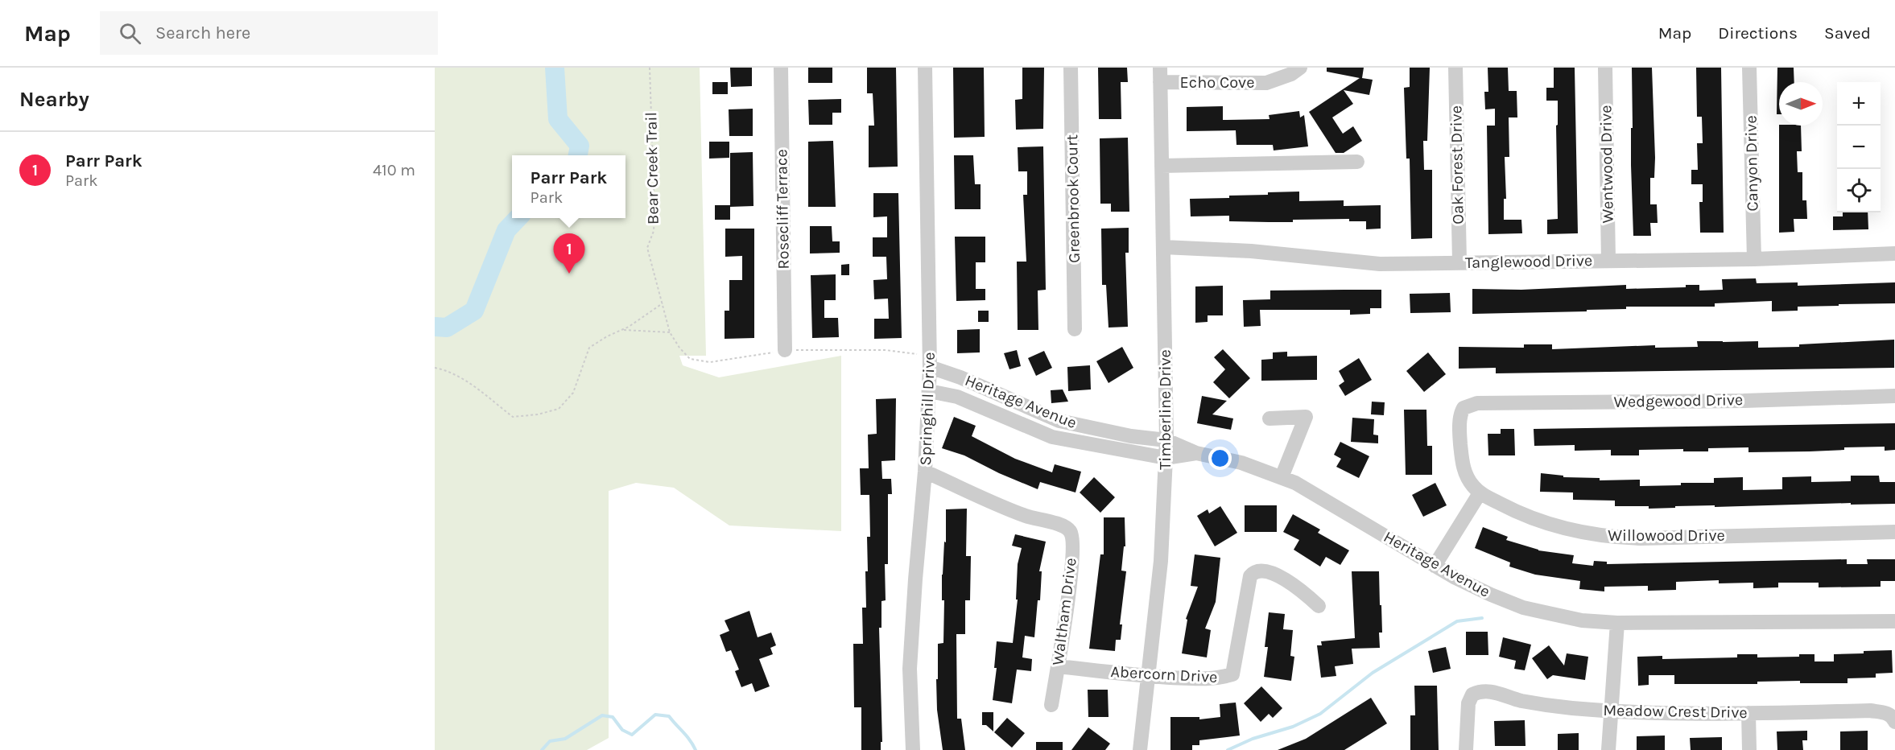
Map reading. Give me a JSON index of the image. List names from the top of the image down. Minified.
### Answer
{"streets":{"street":["Echo Cove","Canyon Drive","Wentwood Drive","Oak Forest Drive","Greenbrook Court","Rosecliff Terrace","Tanglewood Drive","Wedgewood Drive","Heritage Avenue","Springhill Drive","Timberline Drive","Willowood Drive","Waltham Drive","Abercorn Drive","Meadow Crest Drive"],"path":["Bear Creek Trail"]},"crossings":[["Echo Cove","Timberline Drive"],["Canyon Drive","Tanglewood Drive"],["Wentwood Drive","Tanglewood Drive"],["Oak Forest Drive","Tanglewood Drive"],["Tanglewood Drive","Timberline Drive"],["Wedgewood Drive","Willowood Drive"],["Heritage Avenue","Springhill Drive"],["Heritage Avenue","Timberline Drive"],["Springhill Drive","Waltham Drive"],["Timberline Drive","Abercorn Drive"],["Waltham Drive","Abercorn Drive"]],"north":"right","page":{"header":"Map","search":"Search here","nav":["Map","Directions","Saved"],"heading":"Nearby","map_buttons":["+","−"],"list":[{"mark":"1","name":"Parr Park","note":"Park","value":"410 m"}],"popup":["Parr Park","Park"],"pins":"1"}}
